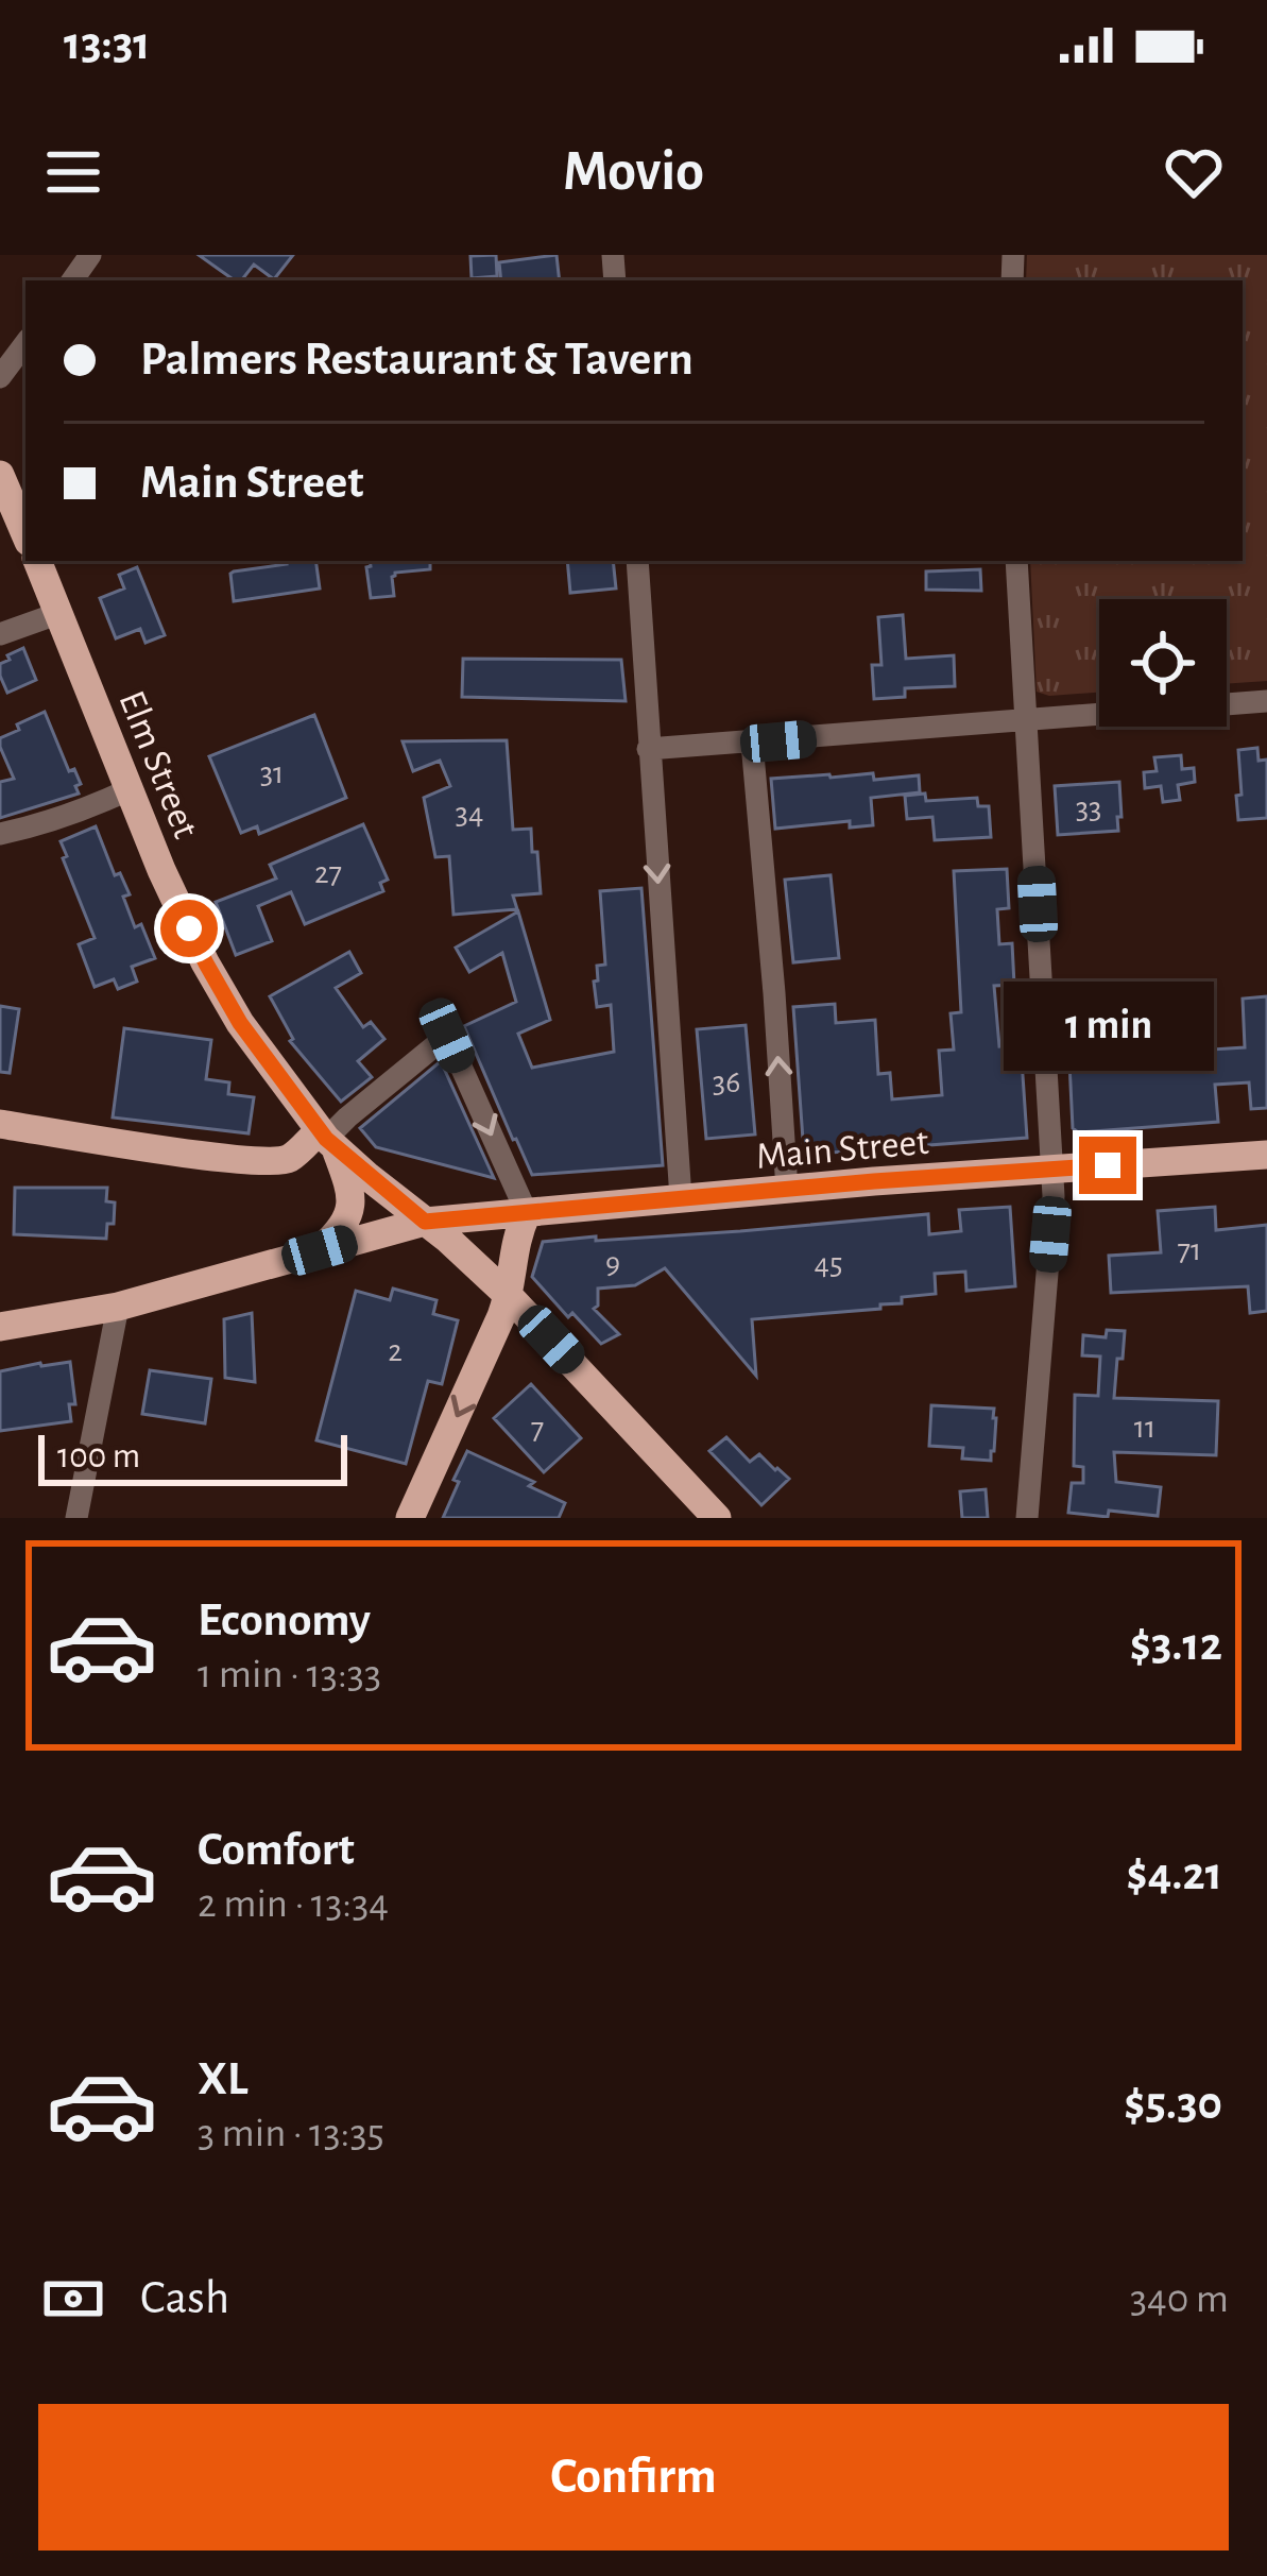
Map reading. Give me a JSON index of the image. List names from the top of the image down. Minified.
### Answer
{"streets":{"main road":["Elm Street","Main Street"]},"crossings":[["Elm Street","Main Street"]],"house_numbers":["31","33","34","27","36","71","9","45","2","11","7"],"scale_bar":"100 m","page":{"status":"13:31","header":"Movio","banner":["Palmers Restaurant & Tavern","Main Street"],"bubble":"1 min","scale":"100 m","list":[{"name":"Economy","note":"1 min · 13:33","value":"$3.12"},{"name":"Comfort","note":"2 min · 13:34","value":"$4.21"},{"name":"XL","note":"3 min · 13:35","value":"$5.30"}],"pay":["Cash","340 m"],"buttons":"Confirm"}}
